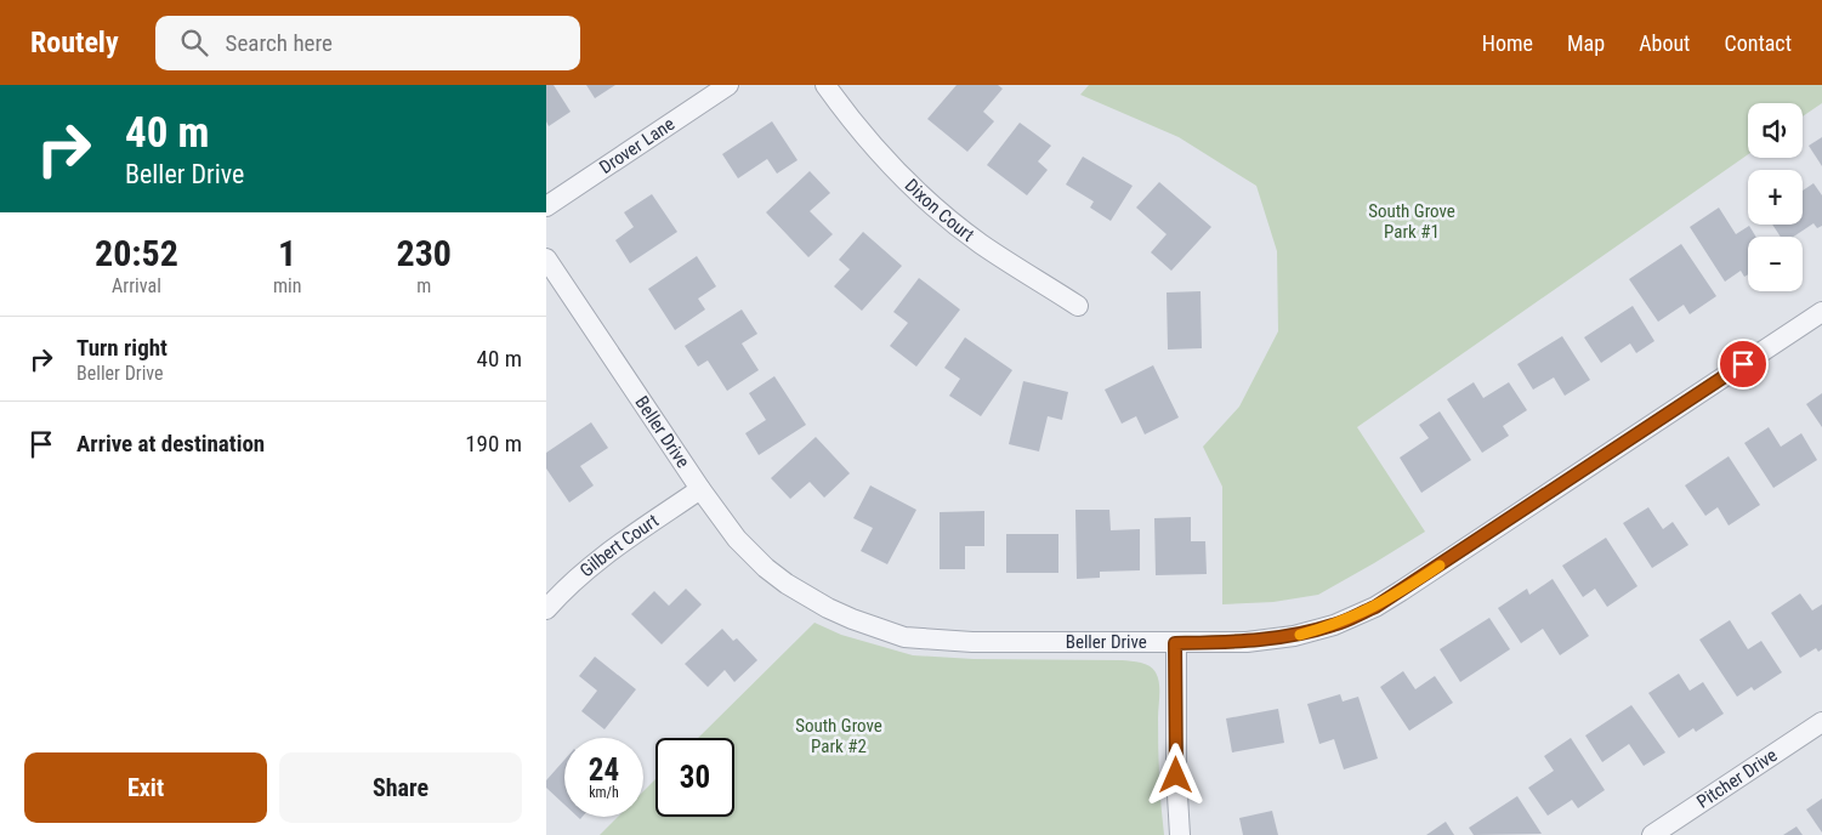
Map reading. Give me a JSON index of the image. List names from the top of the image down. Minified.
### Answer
{"streets":{"street":["Drover Lane","Dixon Court","Beller Drive","Gilbert Court","Pitcher Drive"]},"crossings":[["Beller Drive","Gilbert Court"]],"parks":["South Grove Park #1","South Grove Park #2"],"page":{"header":"Routely","search":"Search here","nav":["Home","Map","About","Contact"],"turn":["40 m","Beller Drive"],"map_buttons":["+","−"],"eta":["20:52","Arrival","1","min","230","m"],"list":[{"name":"Turn right","note":"Beller Drive","value":"40 m"},{"name":"Arrive at destination","value":"190 m"}],"speed":"24 km/h","limit":"30","buttons":["Exit","Share"]}}
